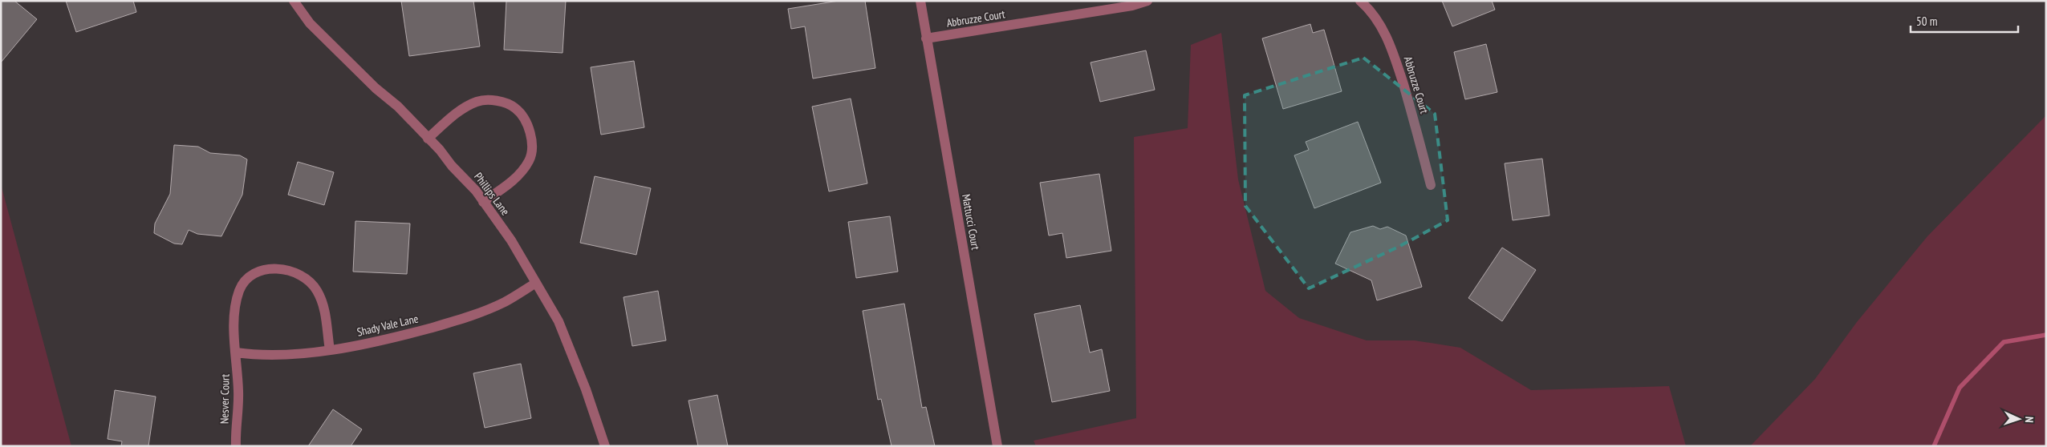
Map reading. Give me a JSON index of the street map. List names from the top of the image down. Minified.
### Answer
{"streets":{"street":["Abbruzze Court","Phillips Lane","Mattucci Court","Shady Vale Lane","Nesver Court"]},"crossings":[["Abbruzze Court","Mattucci Court"],["Phillips Lane","Shady Vale Lane"],["Shady Vale Lane","Nesver Court"]],"scale_bar":"50 m","north":"right"}
